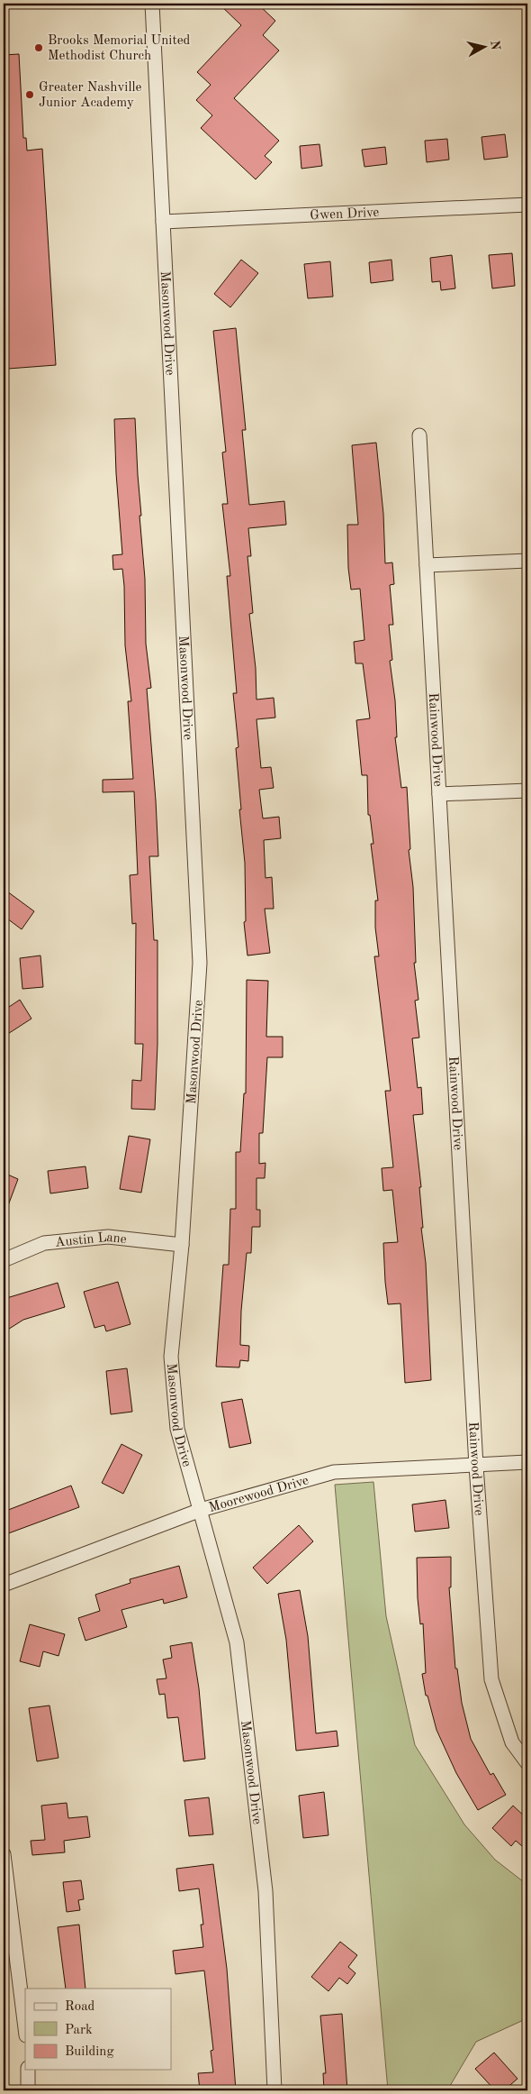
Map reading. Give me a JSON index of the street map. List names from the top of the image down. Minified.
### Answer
{"streets":{"street":["Gwen Drive","Masonwood Drive","Rainwood Drive","Austin Lane","Moorewood Drive"]},"crossings":[["Gwen Drive","Masonwood Drive"],["Masonwood Drive","Austin Lane"],["Masonwood Drive","Moorewood Drive"],["Rainwood Drive","Moorewood Drive"]],"places":["Brooks Memorial United Methodist Church","Greater Nashville Junior Academy"],"legend":["Road","Park","Building"],"north":"right"}
